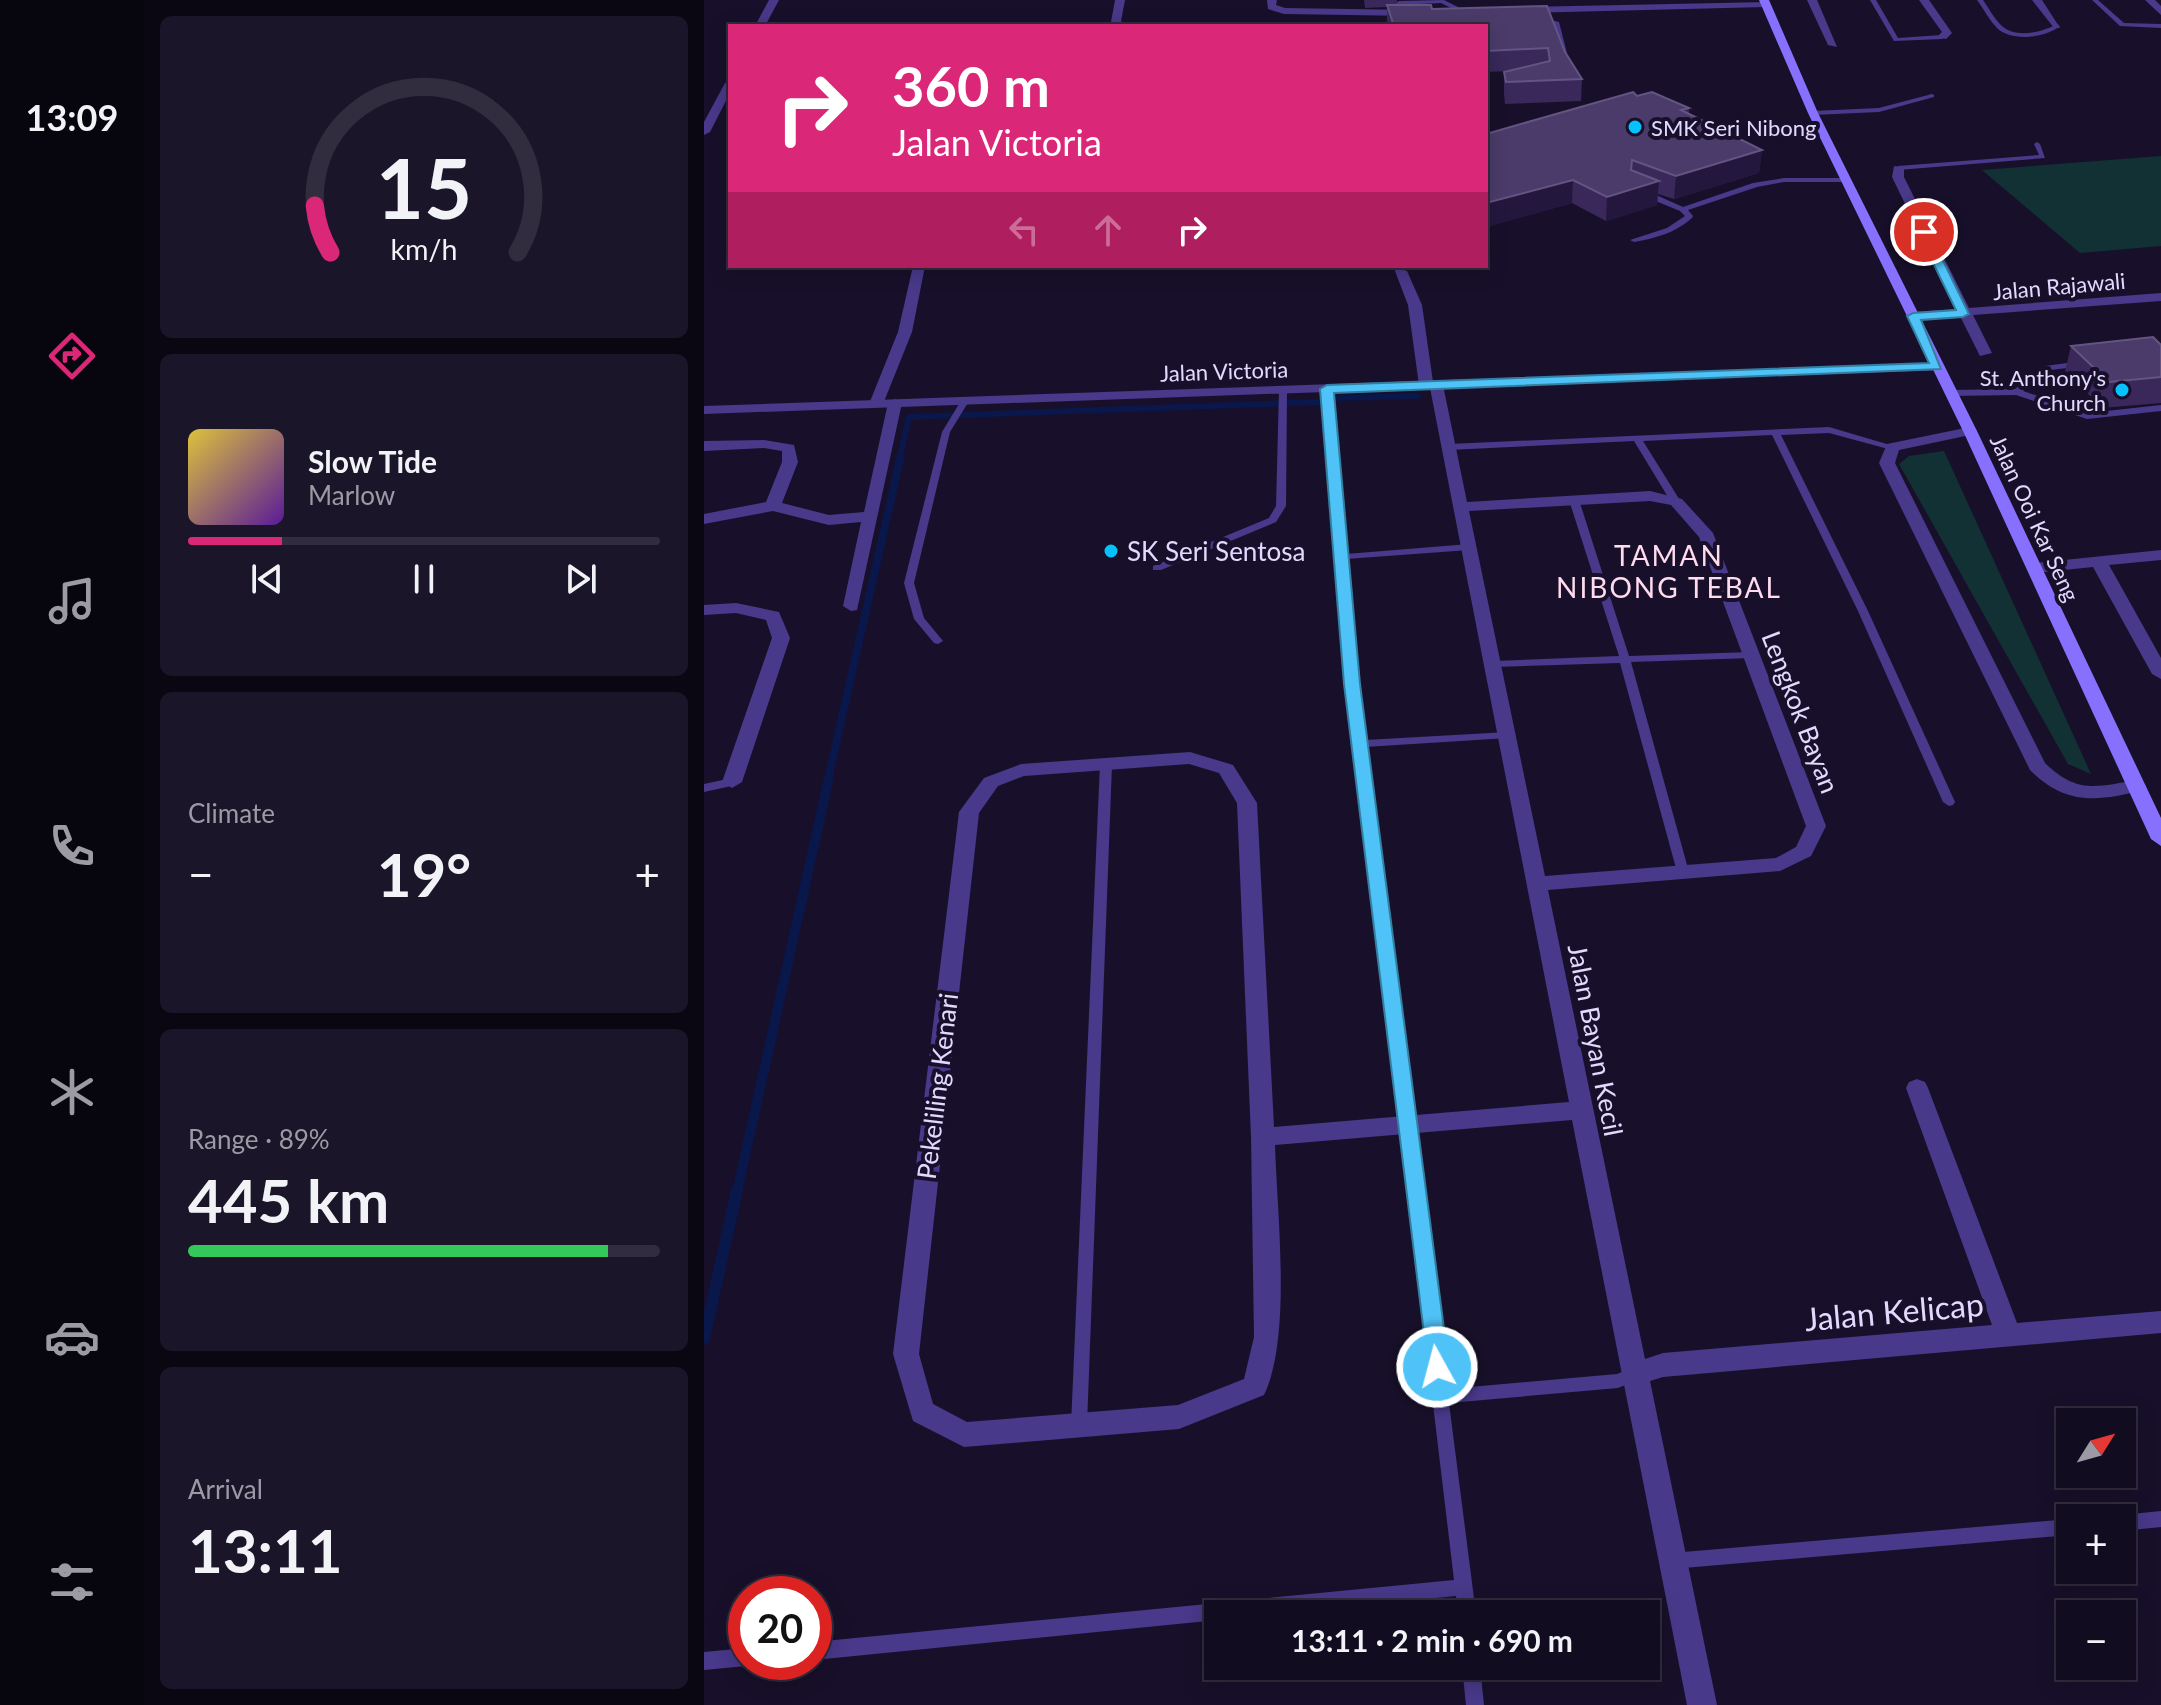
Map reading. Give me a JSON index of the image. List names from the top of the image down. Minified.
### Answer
{"streets":{"main road":["Jalan Ooi Kar Seng"],"street":["Jalan Rajawali","Jalan Victoria","Lengkok Bayan","Jalan Bayan Kecil","Pekeliling Kenari","Jalan Kelicap"]},"crossings":[["Jalan Rajawali","Jalan Ooi Kar Seng"],["Jalan Victoria","Jalan Ooi Kar Seng"],["Jalan Victoria","Jalan Bayan Kecil"],["Lengkok Bayan","Jalan Bayan Kecil"],["Jalan Bayan Kecil","Jalan Kelicap"]],"districts":["TAMAN NIBONG TEBAL"],"places":["SMK Seri Nibong","St. Anthony's Church","SK Seri Sentosa"],"north":"top right","page":{"tabs":"13:09","turn":["360 m","Jalan Victoria"],"song":["Slow Tide","Marlow"],"tile":["Climate",["Range · 89%","445 km"],["Arrival","13:11"]],"heat":["−","19°","+"],"map_buttons":["+","−"],"limit":"20","trip":"13:11 · 2 min · 690 m","gauge":["15","km/h"]}}
